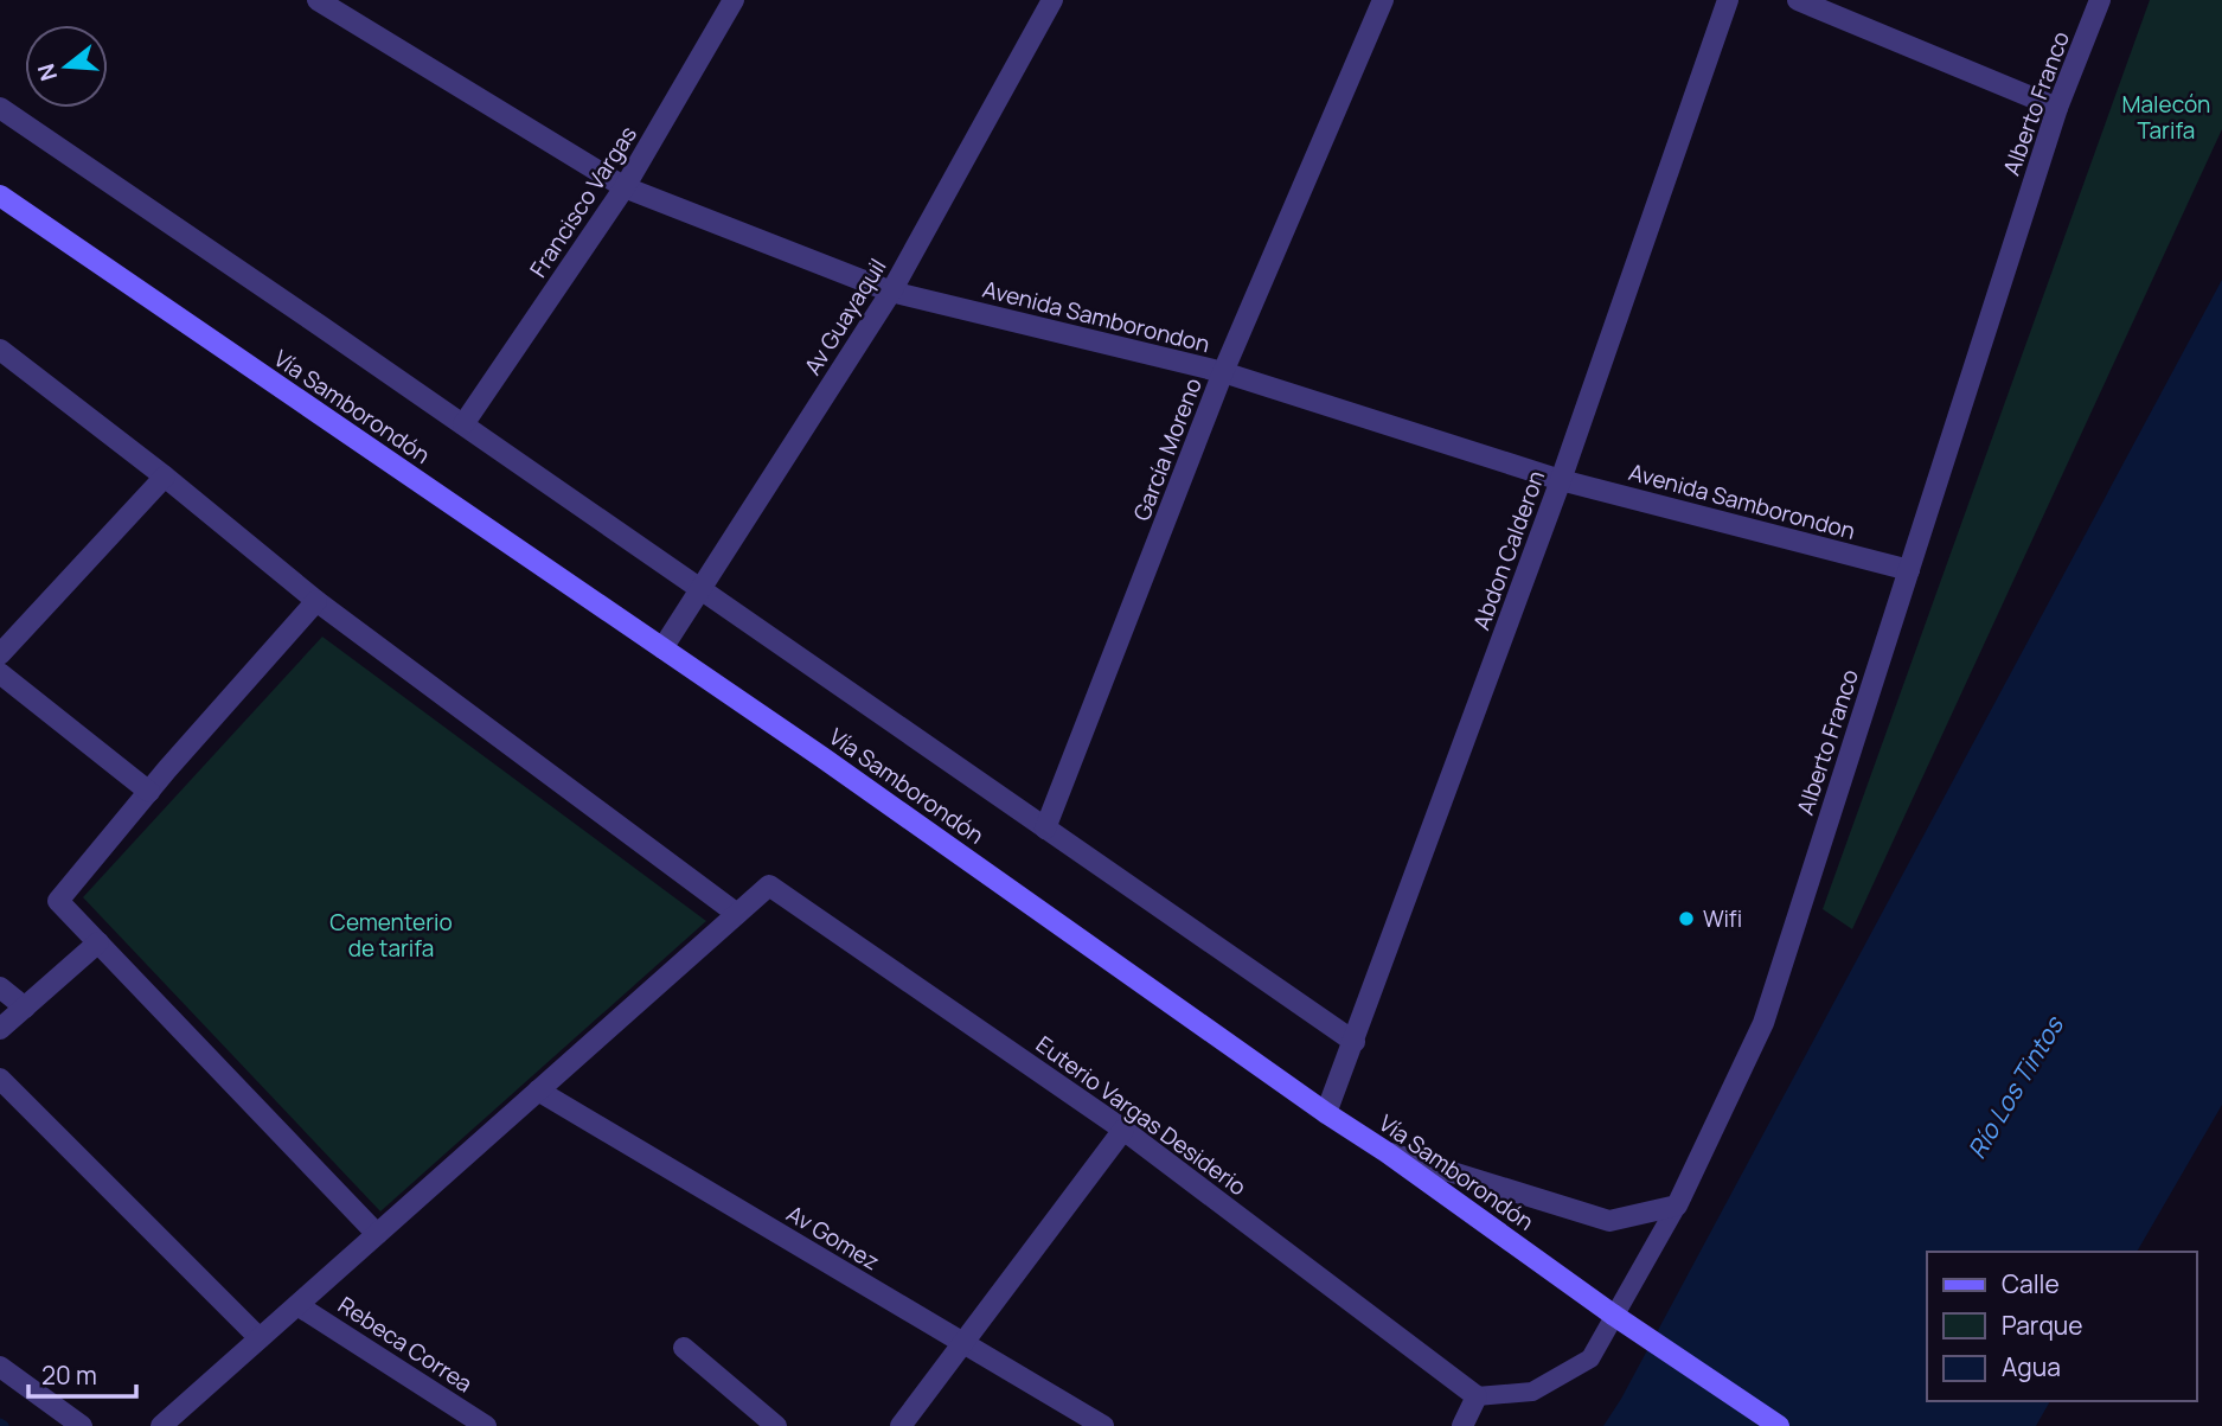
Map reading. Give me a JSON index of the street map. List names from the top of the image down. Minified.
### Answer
{"streets":{"main road":["Vía Samborondón"],"street":["Alberto Franco","Francisco Vargas","Av Guayaquil","Avenida Samborondon","García Moreno","Abdon Calderon","Euterio Vargas Desiderio","Av Gomez","Rebeca Correa"]},"crossings":[["Alberto Franco","Avenida Samborondon"],["Francisco Vargas","Avenida Samborondon"],["Av Guayaquil","Avenida Samborondon"],["Av Guayaquil","Vía Samborondón"],["Avenida Samborondon","García Moreno"],["Avenida Samborondon","Abdon Calderon"],["Vía Samborondón","Abdon Calderon"]],"water":["Río Los Tintos"],"parks":["Malecón Tarifa","Cementerio de tarifa"],"places":["Wifi"],"legend":["Calle","Parque","Agua"],"scale_bar":"20 m","north":"left"}
